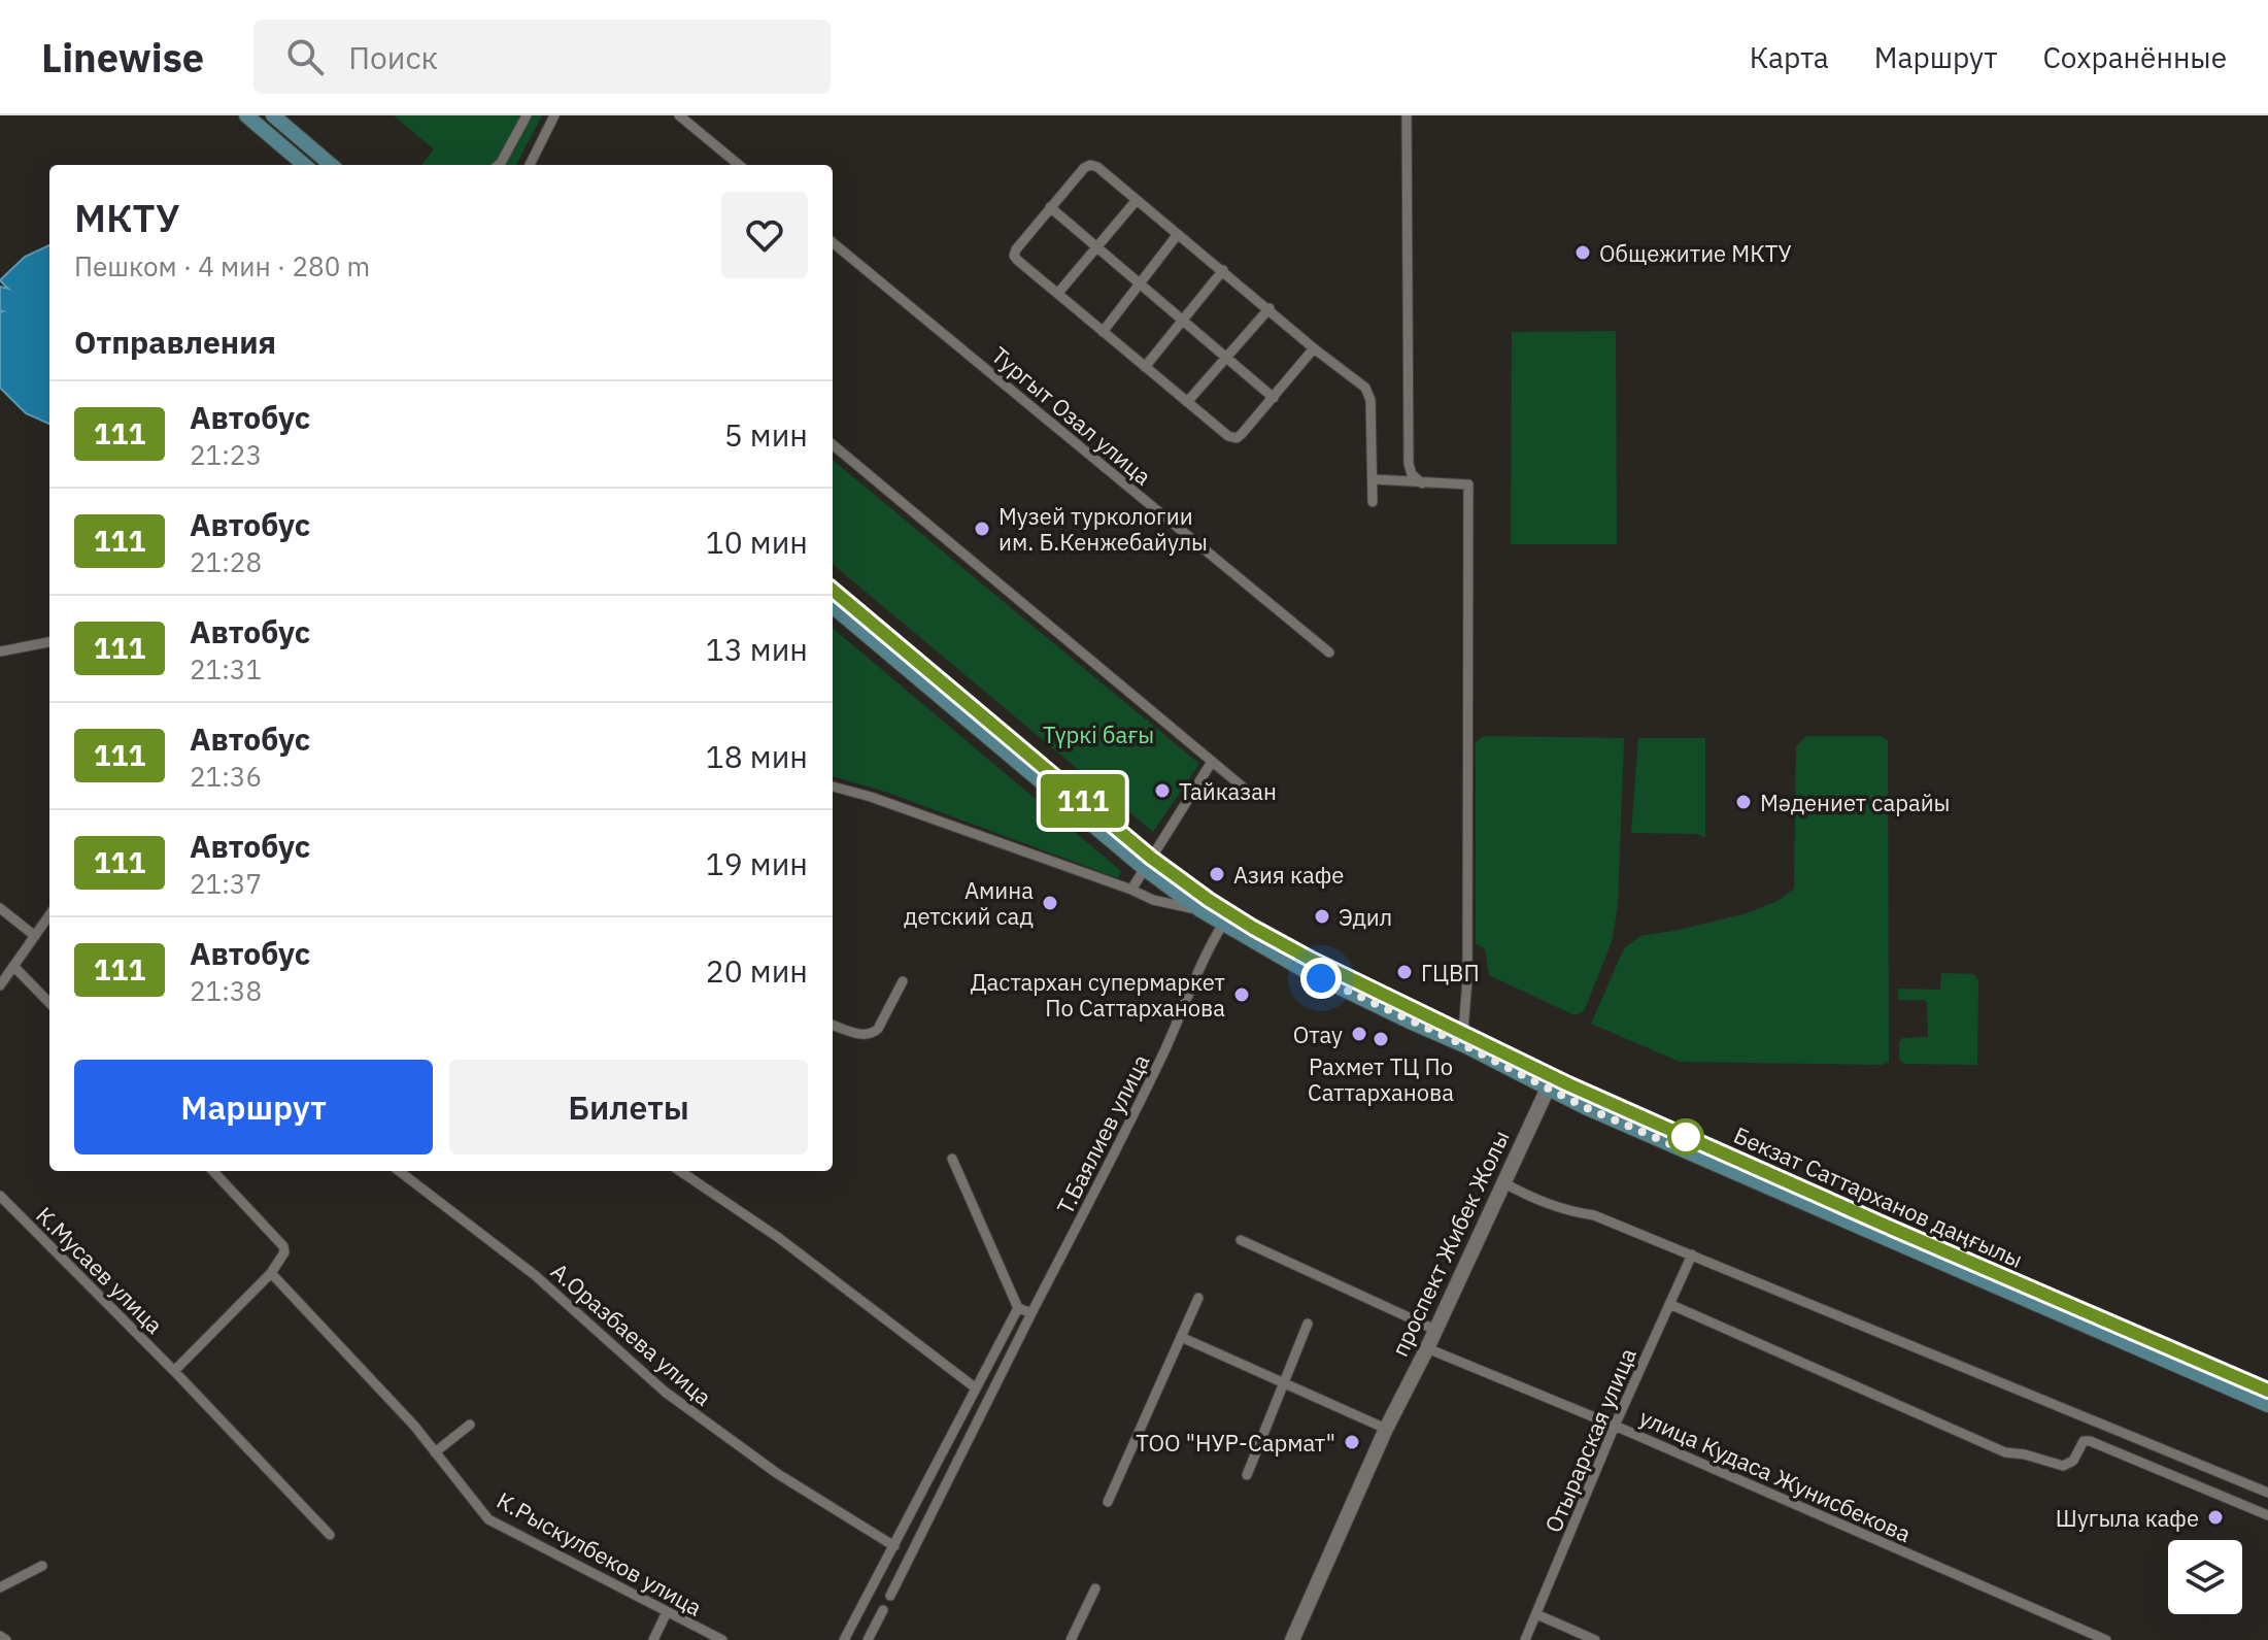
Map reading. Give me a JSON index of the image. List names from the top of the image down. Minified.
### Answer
{"streets":{"main road":["Бекзат Саттарханов даңғылы","проспект Жибек Жолы"],"street":["Тургыт Озал улица","Т.Баялиев улица","К.Мусаев улица","А.Оразбаева улица","Отырарская улица","улица Кудаса Жунисбекова","К.Рыскулбеков улица"]},"crossings":[["Т.Баялиев улица","Бекзат Саттарханов даңғылы"],["Бекзат Саттарханов даңғылы","проспект Жибек Жолы"],["проспект Жибек Жолы","улица Кудаса Жунисбекова"],["Отырарская улица","улица Кудаса Жунисбекова"]],"parks":["Түркі бағы"],"places":["Общежитие МКТУ","Музей туркологии им. Б.Кенжебайулы","Тайказан","Мәдениет сарайы","Азия кафе","Амина детский сад","Эдил","ГЦВП","Дастархан супермаркет По Саттарханова","Отау","Рахмет ТЦ По Саттарханова","ТОО \"НУР-Сармат\"","Шугыла кафе"],"lines":["bus line 111"],"page":{"header":"Linewise","search":"Поиск","nav":["Карта","Маршрут","Сохранённые"],"on_map":"111","heading":[["МКТУ","Пешком · 4 мин · 280 m"],"Отправления"],"list":[{"mark":"111","name":"Автобус","note":"21:23","value":"5 мин"},{"mark":"111","name":"Автобус","note":"21:28","value":"10 мин"},{"mark":"111","name":"Автобус","note":"21:31","value":"13 мин"},{"mark":"111","name":"Автобус","note":"21:36","value":"18 мин"},{"mark":"111","name":"Автобус","note":"21:37","value":"19 мин"},{"mark":"111","name":"Автобус","note":"21:38","value":"20 мин"}],"buttons":["Маршрут","Билеты"]}}
